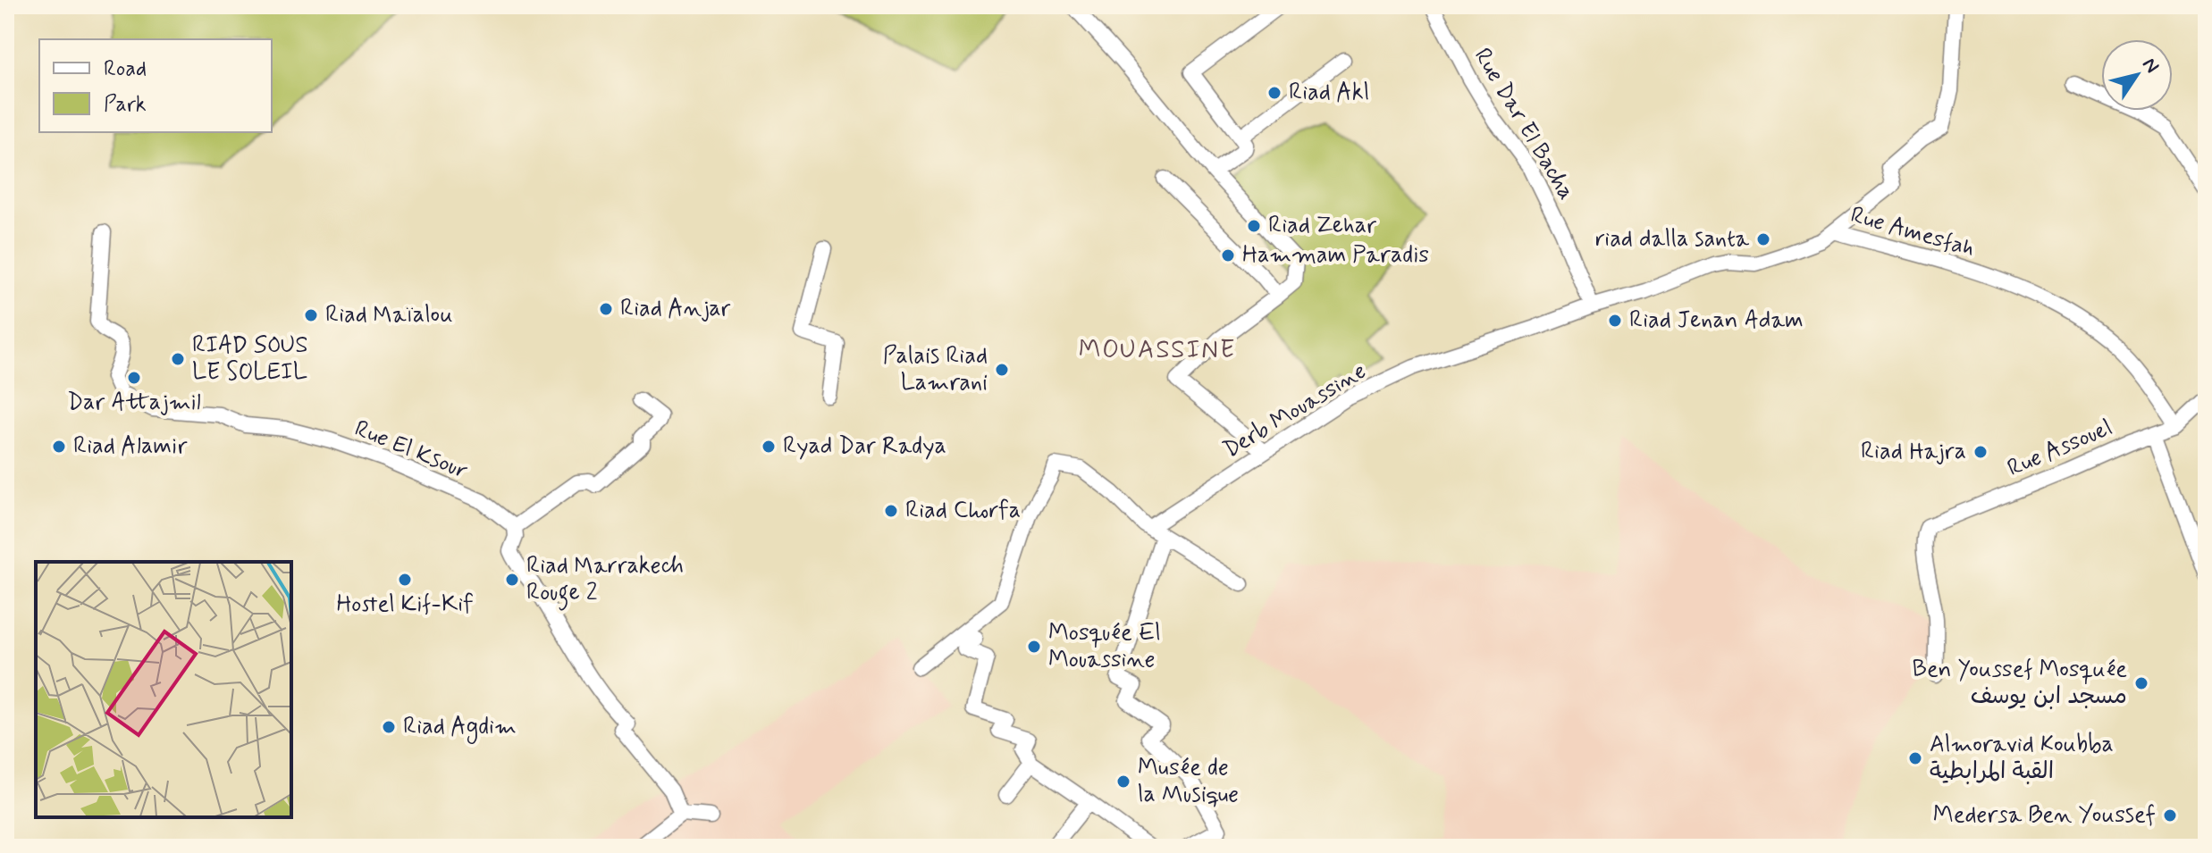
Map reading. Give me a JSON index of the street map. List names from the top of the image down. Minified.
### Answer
{"streets":{"street":["Rue Dar El Bacha","Rue Amesfah","Derb Mouassine","Rue Assouel","Rue El Ksour"]},"crossings":[["Rue Dar El Bacha","Rue Amesfah"],["Rue Dar El Bacha","Derb Mouassine"],["Rue Amesfah","Derb Mouassine"],["Rue Amesfah","Rue Assouel"]],"districts":["MOUASSINE"],"places":["Riad Akl","Riad Zehar","riad dalla santa","Hammam Paradis","Riad Anjar","Riad Maïalou","Riad Jenan Adam","RIAD SOUS LE SOLEIL","Palais Riad Lamrani","Dar Attajmil","Riad Alamir","Ryad Dar Radya","Riad Hajra","Riad Chorfa","Hostel Kif-Kif","Riad Marrakech Rouge 2","Mosquée El Mouassine","Ben Youssef Mosquée مسجد ابن يوسف","Riad Agdim","Almoravid Koubba القبة المرابطية","Musée de la Musique","Medersa Ben Youssef"],"legend":["Road","Park"],"north":"top right"}
